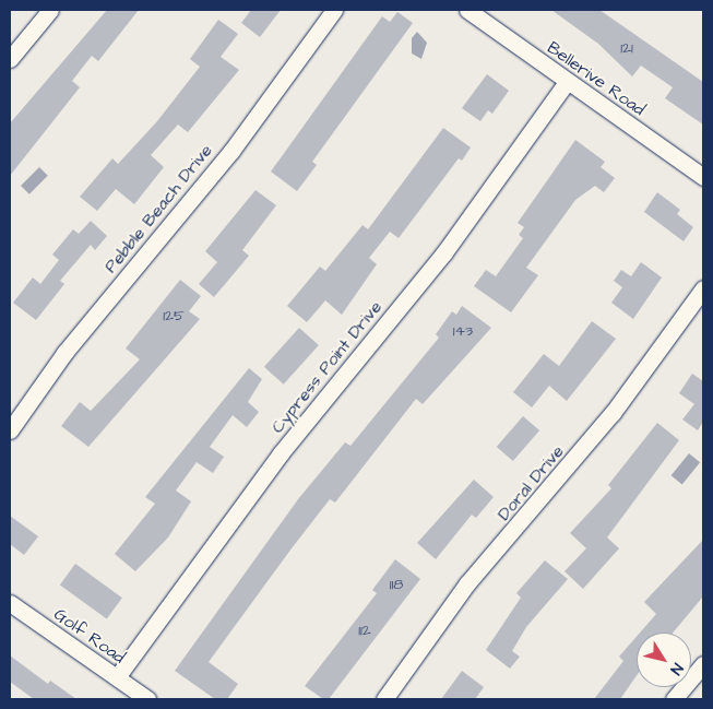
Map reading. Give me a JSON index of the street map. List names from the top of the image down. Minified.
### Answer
{"streets":{"street":["Bellerive Road","Pebble Beach Drive","Cypress Point Drive","Doral Drive","Golf Road"]},"crossings":[["Bellerive Road","Cypress Point Drive"],["Cypress Point Drive","Golf Road"]],"house_numbers":["121","125","143","118","112"],"north":"bottom right"}
